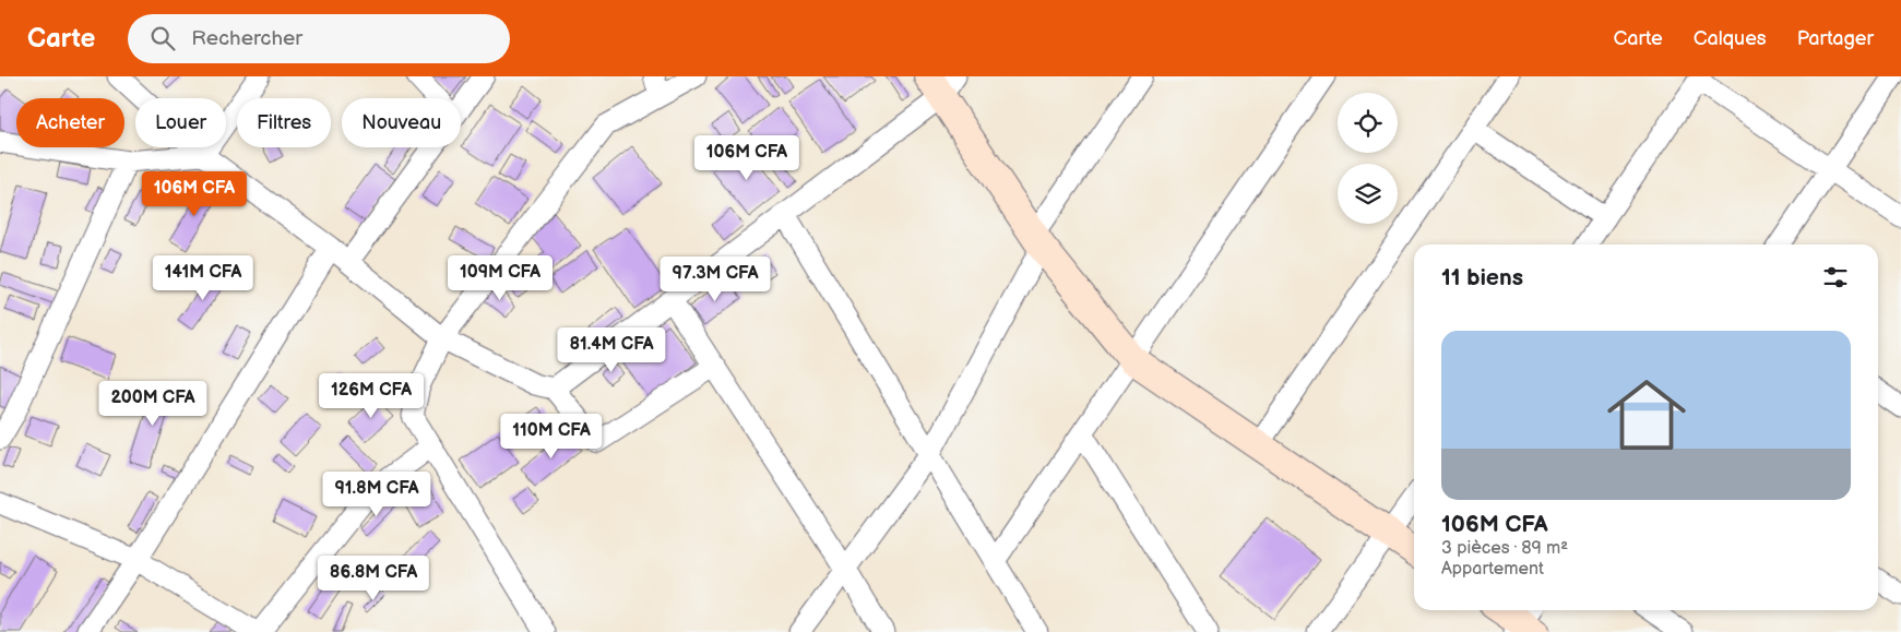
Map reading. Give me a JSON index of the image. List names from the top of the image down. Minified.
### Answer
{"page":{"header":"Carte","search":"Rechercher","nav":["Carte","Calques","Partager"],"chip":["Acheter","Louer","Filtres","Nouveau"],"price":["106M CFA","106M CFA","141M CFA","109M CFA","97.3M CFA","81.4M CFA","126M CFA","200M CFA","110M CFA","91.8M CFA","86.8M CFA"],"heading":"11 biens","list":[{"name":"106M CFA","note":"3 pièces · 89 m² · Appartement"}]}}
